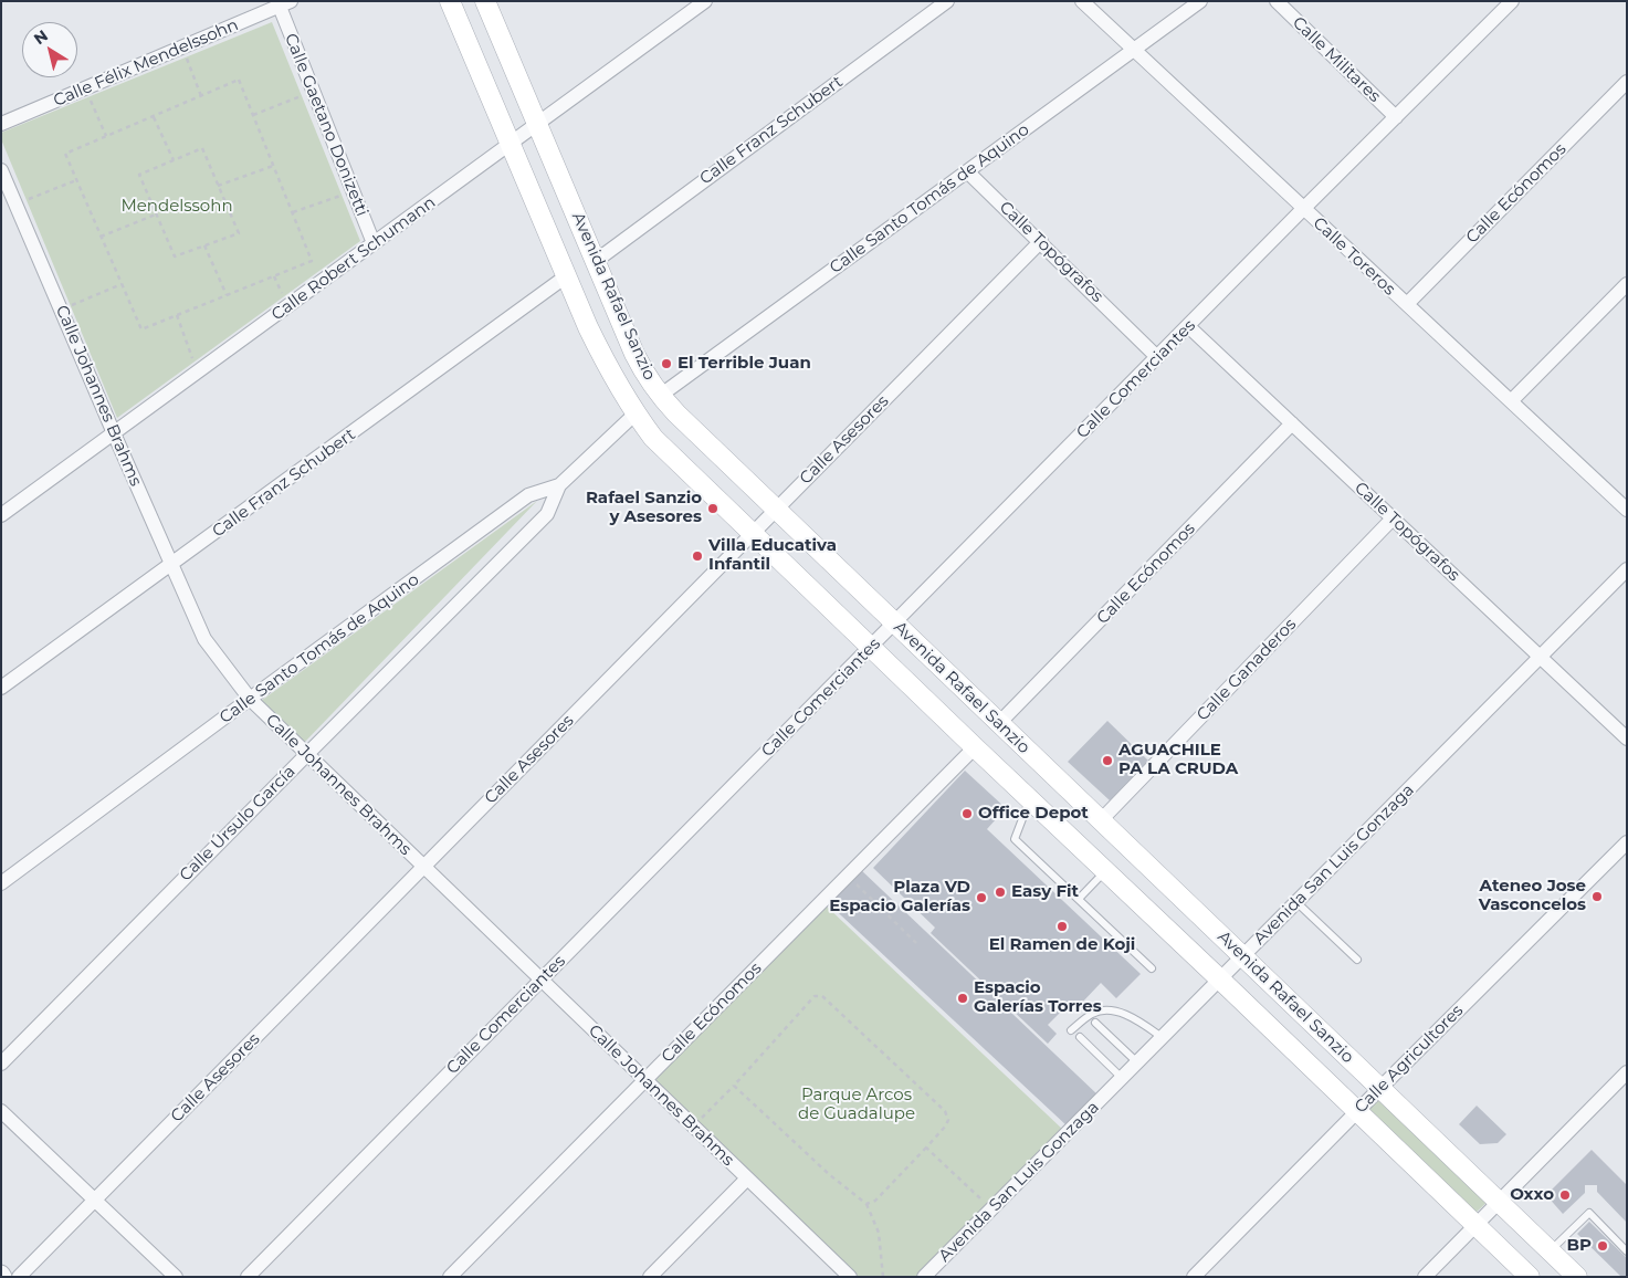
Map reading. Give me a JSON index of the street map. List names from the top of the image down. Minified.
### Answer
{"streets":{"main road":["Avenida Rafael Sanzio"],"street":["Calle Militares","Calle Félix Mendelssohn","Calle Gaetano Donizetti","Calle Franz Schubert","Calle Ecónomos","Calle Santo Tomás de Aquino","Calle Topógrafos","Calle Toreros","Calle Robert Schumann","Calle Comerciantes","Calle Johannes Brahms","Calle Asesores","Calle Ganaderos","Calle Úrsulo García","Avenida San Luis Gonzaga","Calle Agricultores"]},"crossings":[["Calle Militares","Calle Comerciantes"],["Calle Félix Mendelssohn","Calle Gaetano Donizetti"],["Calle Gaetano Donizetti","Calle Robert Schumann"],["Calle Franz Schubert","Avenida Rafael Sanzio"],["Calle Franz Schubert","Calle Johannes Brahms"],["Calle Ecónomos","Calle Topógrafos"],["Calle Ecónomos","Calle Toreros"],["Calle Ecónomos","Avenida Rafael Sanzio"],["Calle Ecónomos","Calle Johannes Brahms"],["Calle Santo Tomás de Aquino","Calle Topógrafos"],["Calle Santo Tomás de Aquino","Calle Toreros"],["Calle Santo Tomás de Aquino","Avenida Rafael Sanzio"],["Calle Santo Tomás de Aquino","Calle Johannes Brahms"],["Calle Santo Tomás de Aquino","Calle Úrsulo García"],["Calle Topógrafos","Calle Comerciantes"],["Calle Topógrafos","Calle Asesores"],["Calle Topógrafos","Calle Ganaderos"],["Calle Topógrafos","Avenida San Luis Gonzaga"],["Calle Toreros","Calle Comerciantes"],["Calle Robert Schumann","Avenida Rafael Sanzio"],["Calle Robert Schumann","Calle Johannes Brahms"],["Avenida Rafael Sanzio","Calle Comerciantes"],["Avenida Rafael Sanzio","Calle Asesores"],["Avenida Rafael Sanzio","Calle Ganaderos"],["Avenida Rafael Sanzio","Avenida San Luis Gonzaga"],["Avenida Rafael Sanzio","Calle Agricultores"],["Calle Comerciantes","Calle Johannes Brahms"],["Calle Johannes Brahms","Calle Asesores"],["Calle Johannes Brahms","Calle Úrsulo García"]],"parks":["Mendelssohn","Parque Arcos de Guadalupe"],"places":["El Terrible Juan","Rafael Sanzio y Asesores","Villa Educativa Infantil","AGUACHILE PA LA CRUDA","Office Depot","Easy Fit","Ateneo Jose Vasconcelos","Plaza VD Espacio Galerías","El Ramen de Koji","Espacio Galerías Torres","Oxxo","BP"],"north":"top left"}
